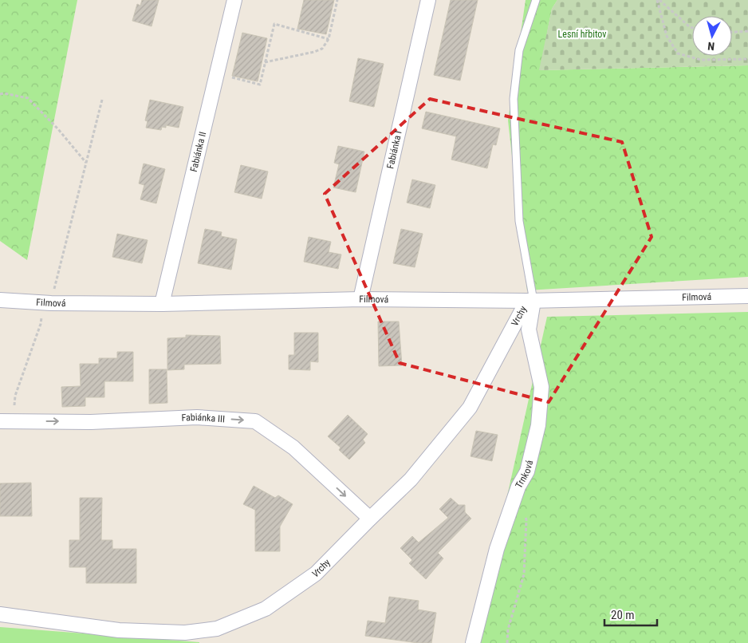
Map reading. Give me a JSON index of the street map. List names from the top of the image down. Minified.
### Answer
{"streets":{"street":["Fabiánka I","Fabiánka II","Filmová","Vrchy","Fabiánka III","Trnková"]},"crossings":[["Fabiánka I","Filmová"],["Fabiánka II","Filmová"],["Filmová","Vrchy"],["Filmová","Trnková"],["Vrchy","Fabiánka III"],["Vrchy","Trnková"]],"one_way":["Fabiánka III"],"parks":["Lesní hřbitov"],"scale_bar":"20 m","north":"bottom"}
